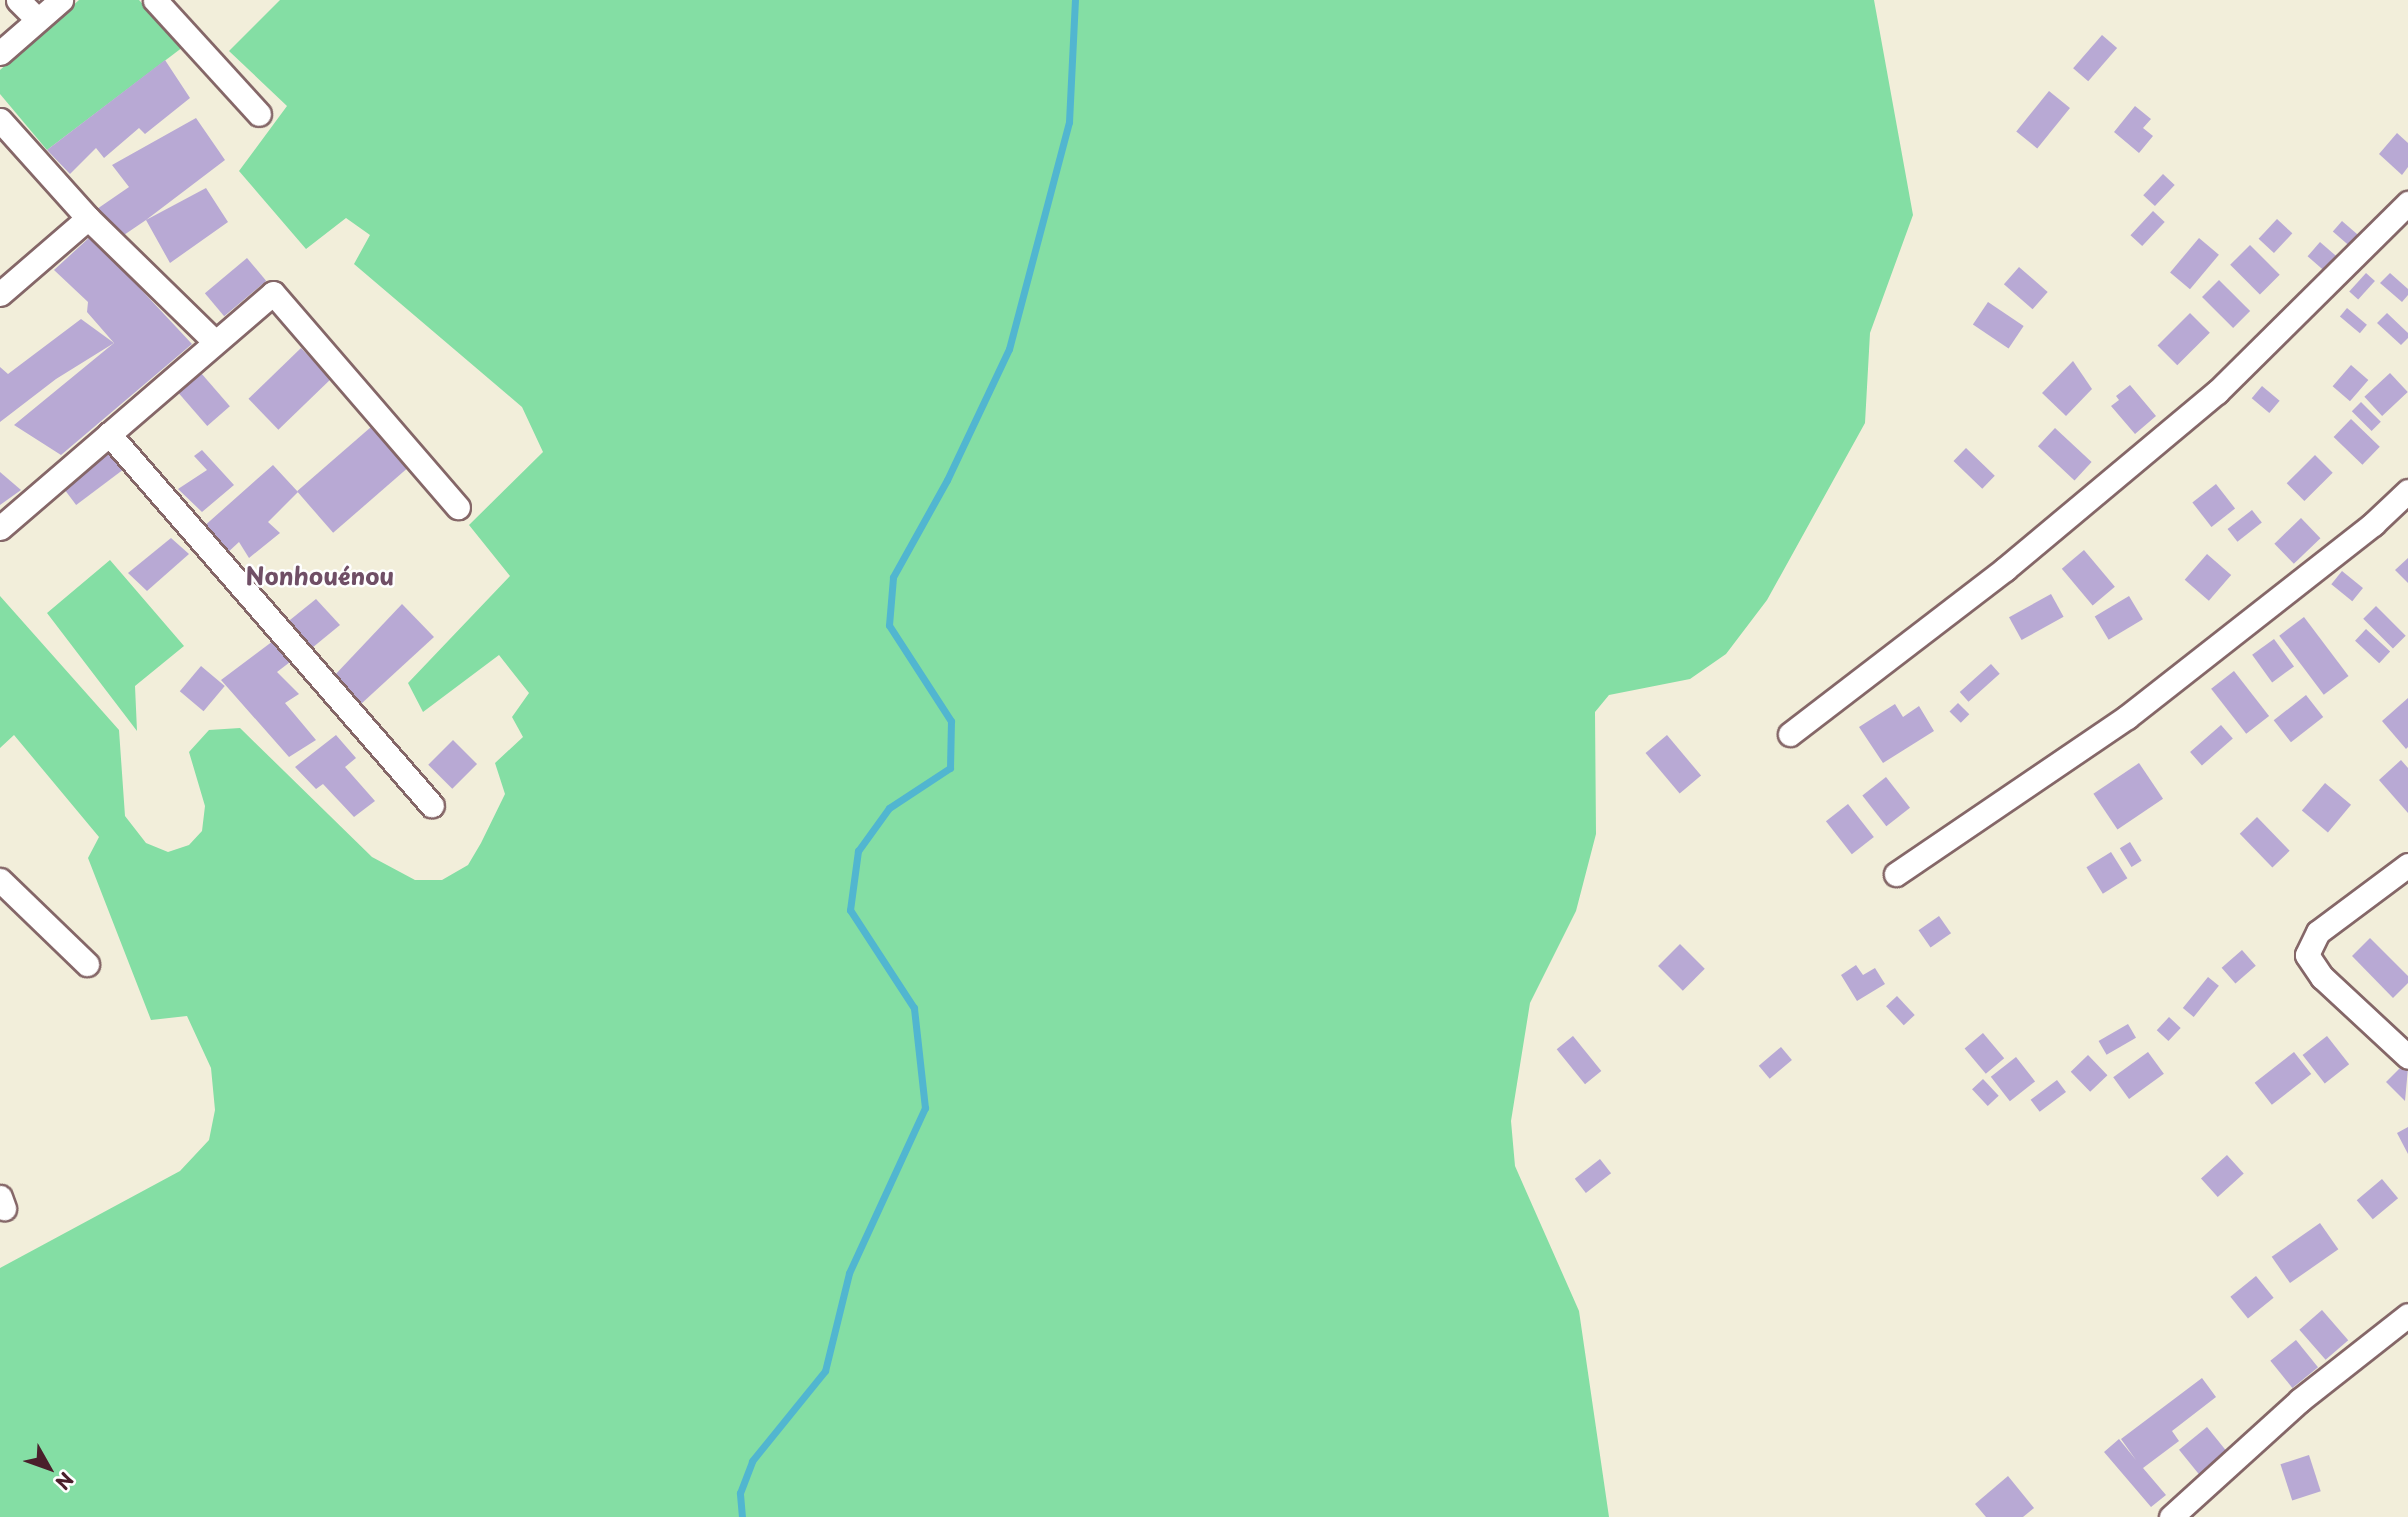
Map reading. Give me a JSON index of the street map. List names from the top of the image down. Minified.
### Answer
{"districts":["Nonhouénou"],"north":"bottom right"}
